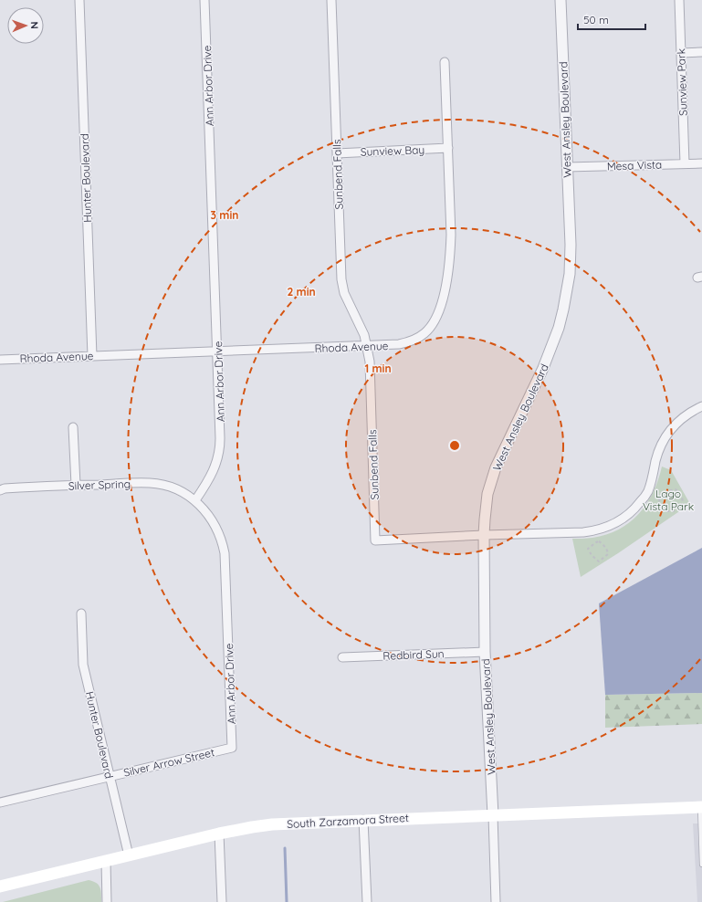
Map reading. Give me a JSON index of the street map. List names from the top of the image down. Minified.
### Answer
{"streets":{"main road":["South Zarzamora Street"],"street":["Sunview Park","Ann Arbor Drive","West Ansley Boulevard","Sunview Bay","Mesa Vista","Sunbend Falls","Hunter Boulevard","Rhoda Avenue","Silver Spring","Redbird Sun","Silver Arrow Street"]},"crossings":[["Sunview Park","Mesa Vista"],["Ann Arbor Drive","Rhoda Avenue"],["Ann Arbor Drive","Silver Spring"],["Ann Arbor Drive","Silver Arrow Street"],["West Ansley Boulevard","Mesa Vista"],["West Ansley Boulevard","Sunbend Falls"],["West Ansley Boulevard","Redbird Sun"],["West Ansley Boulevard","South Zarzamora Street"],["Sunview Bay","Sunbend Falls"],["Sunview Bay","Rhoda Avenue"],["Sunbend Falls","Rhoda Avenue"],["Hunter Boulevard","Rhoda Avenue"],["Hunter Boulevard","Silver Arrow Street"],["Hunter Boulevard","South Zarzamora Street"]],"parks":["Lago Vista Park"],"scale_bar":"50 m","north":"right","rings":["3 min","2 min","1 min"]}
